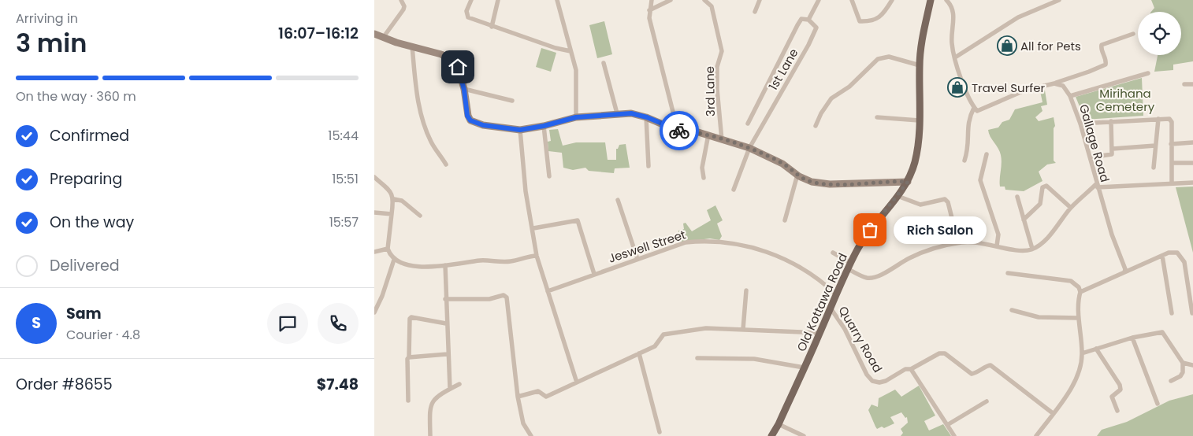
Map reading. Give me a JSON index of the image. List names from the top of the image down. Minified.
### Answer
{"streets":{"main road":["Old Kottawa Road"],"street":["1st Lane","3rd Lane","Gallage Road","Jeswell Street","Quarry Road"]},"crossings":[["Jeswell Street","Old Kottawa Road"],["Old Kottawa Road","Quarry Road"]],"parks":["Mirihana Cemetery"],"places":{"shop":["All for Pets","Travel Surfer"],"other":["Rich Salon"]},"page":{"heading":["3 min","Arriving in","16:07–16:12"],"panel":["Sam","Courier · 4.8","Order #8655","$7.48"],"bar":"On the way · 360 m","list":[["Confirmed","15:44"],["Preparing","15:51"],["On the way","15:57"],"Delivered"],"bubble":"Rich Salon","round":"S"}}
